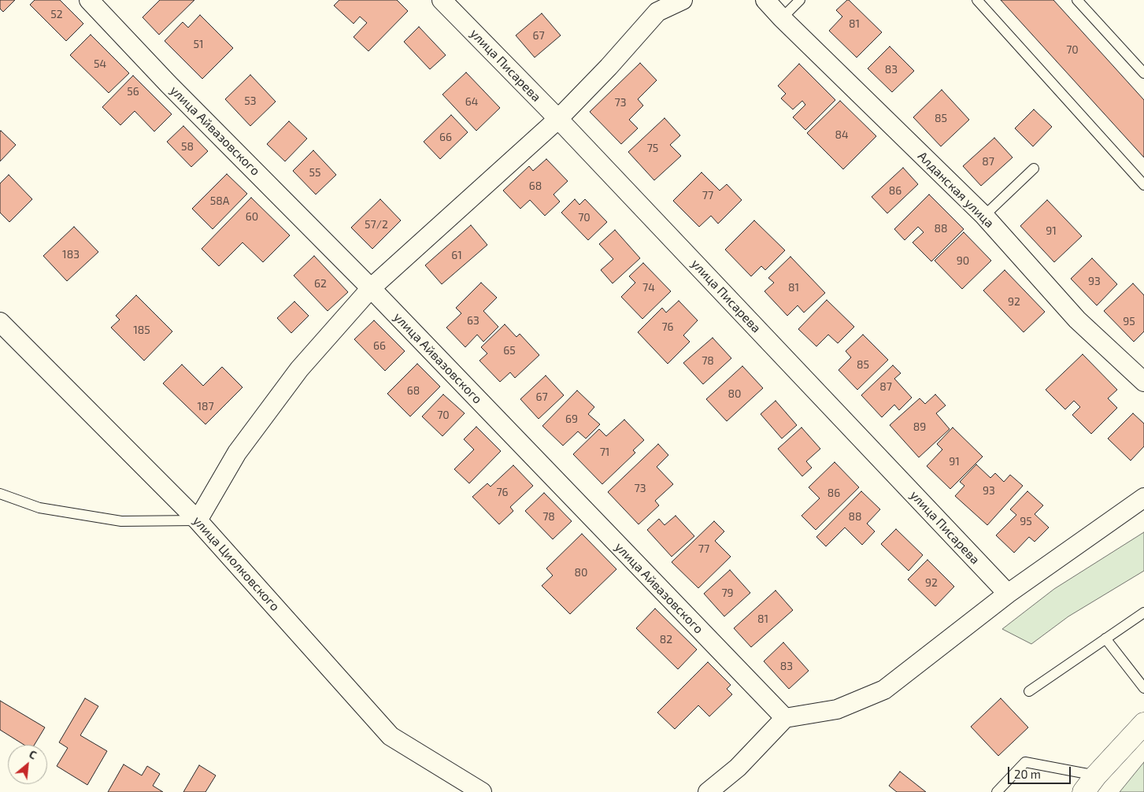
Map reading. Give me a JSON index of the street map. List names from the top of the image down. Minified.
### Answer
{"streets":{"street":["улица Писарева","улица Айвазовского","Алданская улица","улица Циолковского"]},"house_numbers":["52","81","67","51","70","54","83","56","53","64","73","85","84","66","58","75","87","55","68","86","77","58А","60","70","57/2","88","91","183","61","90","93","62","74","81","92","63","95","76","185","66","65","78","85","87","68","80","67","187","70","69","89","71","91","73","93","76","86","78","88","95","77","80","92","79","81","82","83"],"scale_bar":"20 m","north":"top right"}
